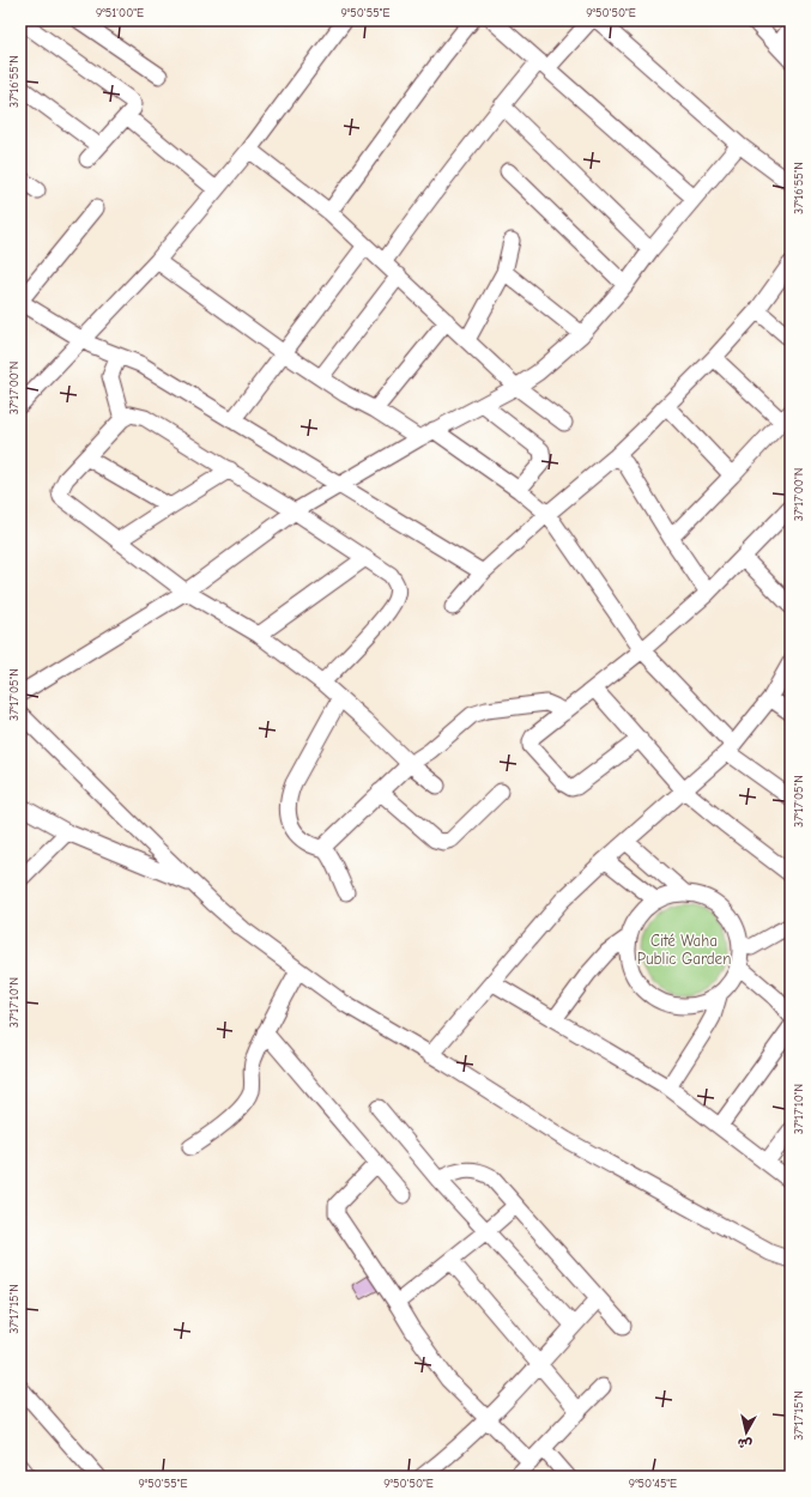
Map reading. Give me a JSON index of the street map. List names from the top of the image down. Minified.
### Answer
{"parks":["Cité Waha Public Garden"],"north":"bottom","coordinates":["9°51'00\"E","9°50'55\"E","9°50'50\"E","37°16'55\"N","37°17'00\"N","37°17'05\"N","37°17'10\"N","37°17'15\"N","9°50'45\"E"]}
